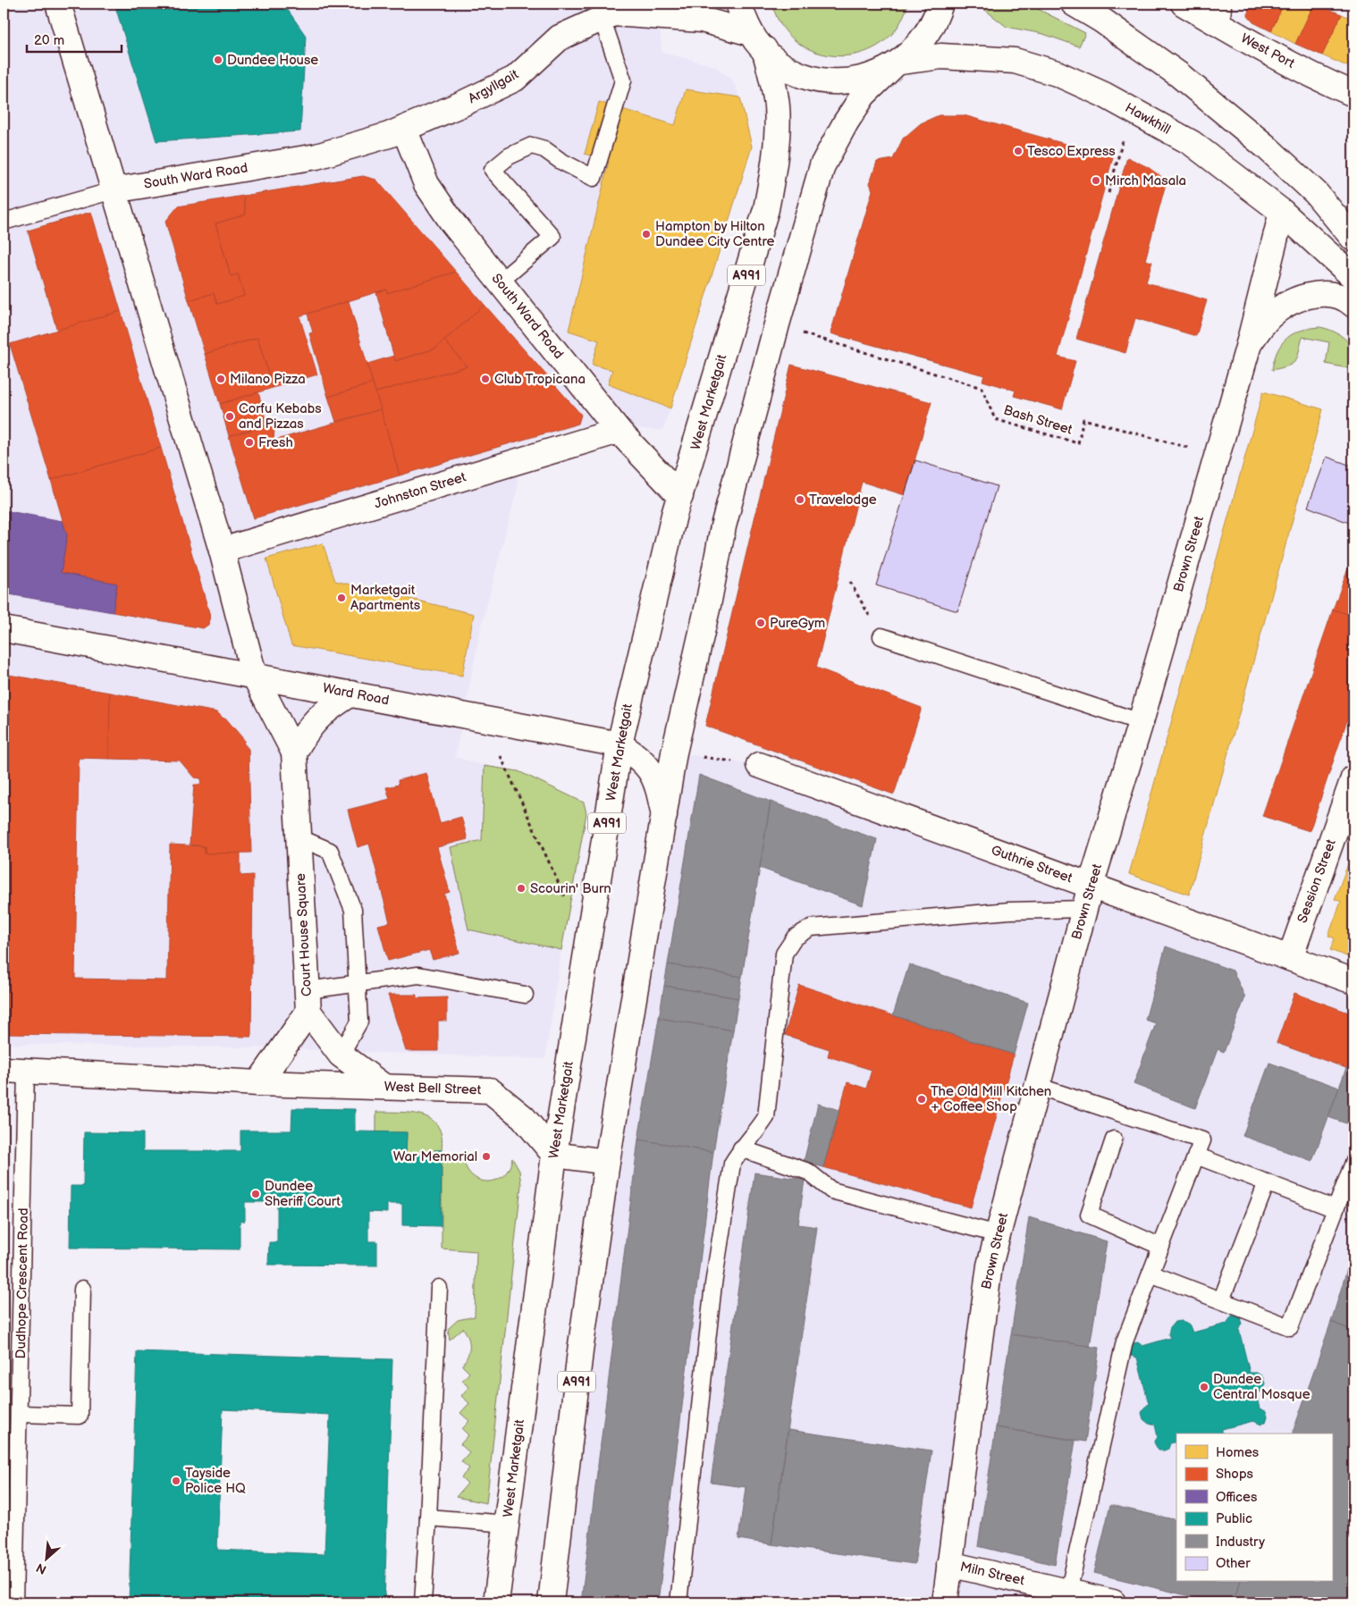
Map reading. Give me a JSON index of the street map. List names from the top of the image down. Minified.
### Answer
{"streets":{"street":["West Port","Argyllgait","Hawkhill","South Ward Road","A991","West Marketgait","Johnston Street","Brown Street","Ward Road","Guthrie Street","Session Street","Court House Square","West Bell Street","Miln Street"],"lane":["Dudhope Crescent Road"],"path":["Bash Street"]},"crossings":[["Argyllgait","South Ward Road"],["Argyllgait","West Marketgait"],["Hawkhill","A991"],["Hawkhill","Brown Street"],["South Ward Road","West Marketgait"],["South Ward Road","Johnston Street"],["South Ward Road","Court House Square"],["A991","Bash Street"],["A991","Ward Road"],["West Marketgait","Ward Road"],["West Marketgait","West Bell Street"],["Bash Street","Brown Street"],["Johnston Street","Court House Square"],["Brown Street","Guthrie Street"],["Brown Street","Miln Street"],["Ward Road","Court House Square"],["Guthrie Street","Session Street"],["Court House Square","West Bell Street"],["West Bell Street","Dudhope Crescent Road"]],"places":["Dundee House","Tesco Express","Mirch Masala","Hampton by Hilton Dundee City Centre","Milano Pizza","Club Tropicana","Corfu Kebabs and Pizzas","Fresh","Travelodge","Marketgait Apartments","PureGym","Scourin' Burn","The Old Mill Kitchen + Coffee Shop","War Memorial","Dundee Sheriff Court","Dundee Central Mosque","Tayside Police HQ"],"legend":["Homes","Shops","Offices","Public","Industry","Other"],"scale_bar":"20 m","north":"bottom left"}
